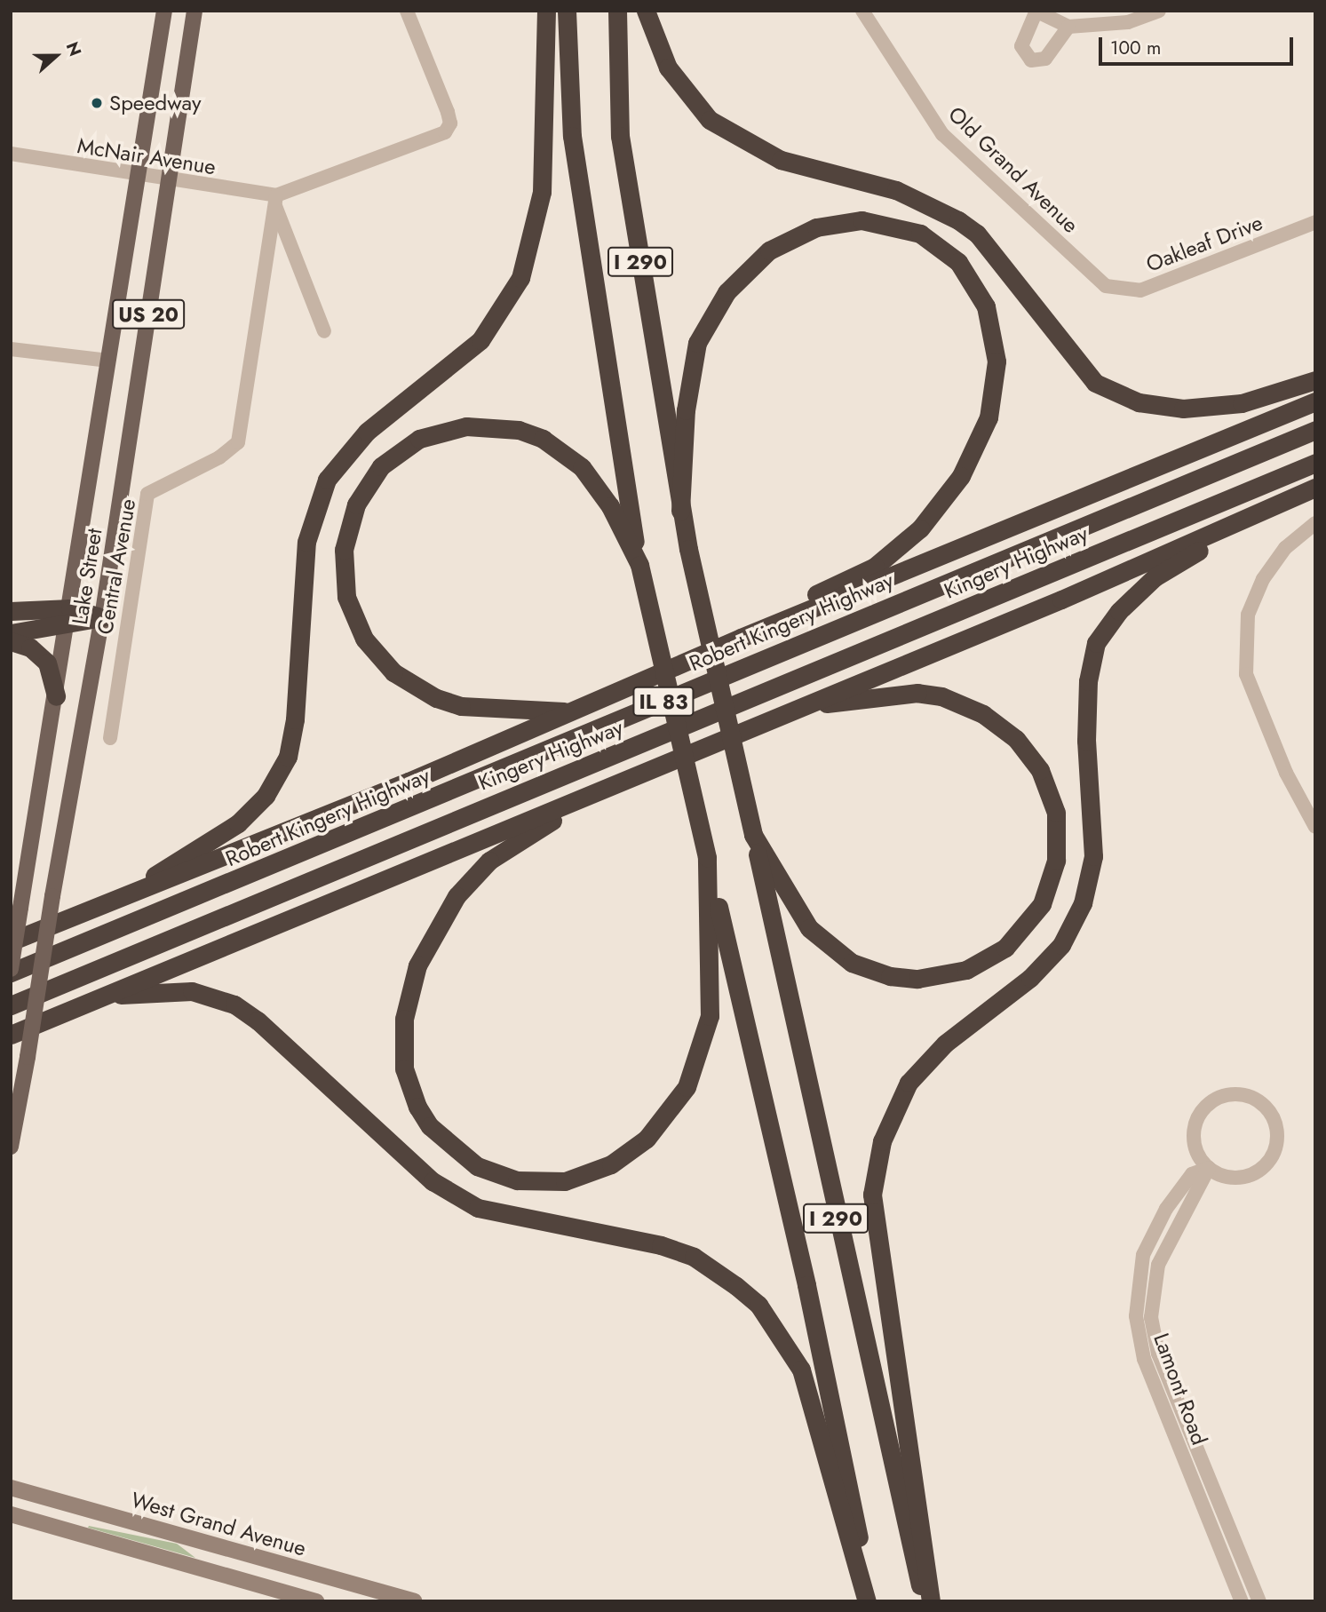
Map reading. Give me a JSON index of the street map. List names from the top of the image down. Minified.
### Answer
{"streets":{"highway":["I 290","Kingery Highway","Robert Kingery Highway","IL 83"],"main road":["US 20","Lake Street","West Grand Avenue"],"street":["McNair Avenue","Old Grand Avenue","Oakleaf Drive","Central Avenue","Lamont Road"]},"crossings":[["McNair Avenue","Central Avenue"],["McNair Avenue","Lake Street"],["Old Grand Avenue","Oakleaf Drive"],["Lake Street","Robert Kingery Highway"]],"places":["Speedway"],"scale_bar":"100 m","north":"right"}
